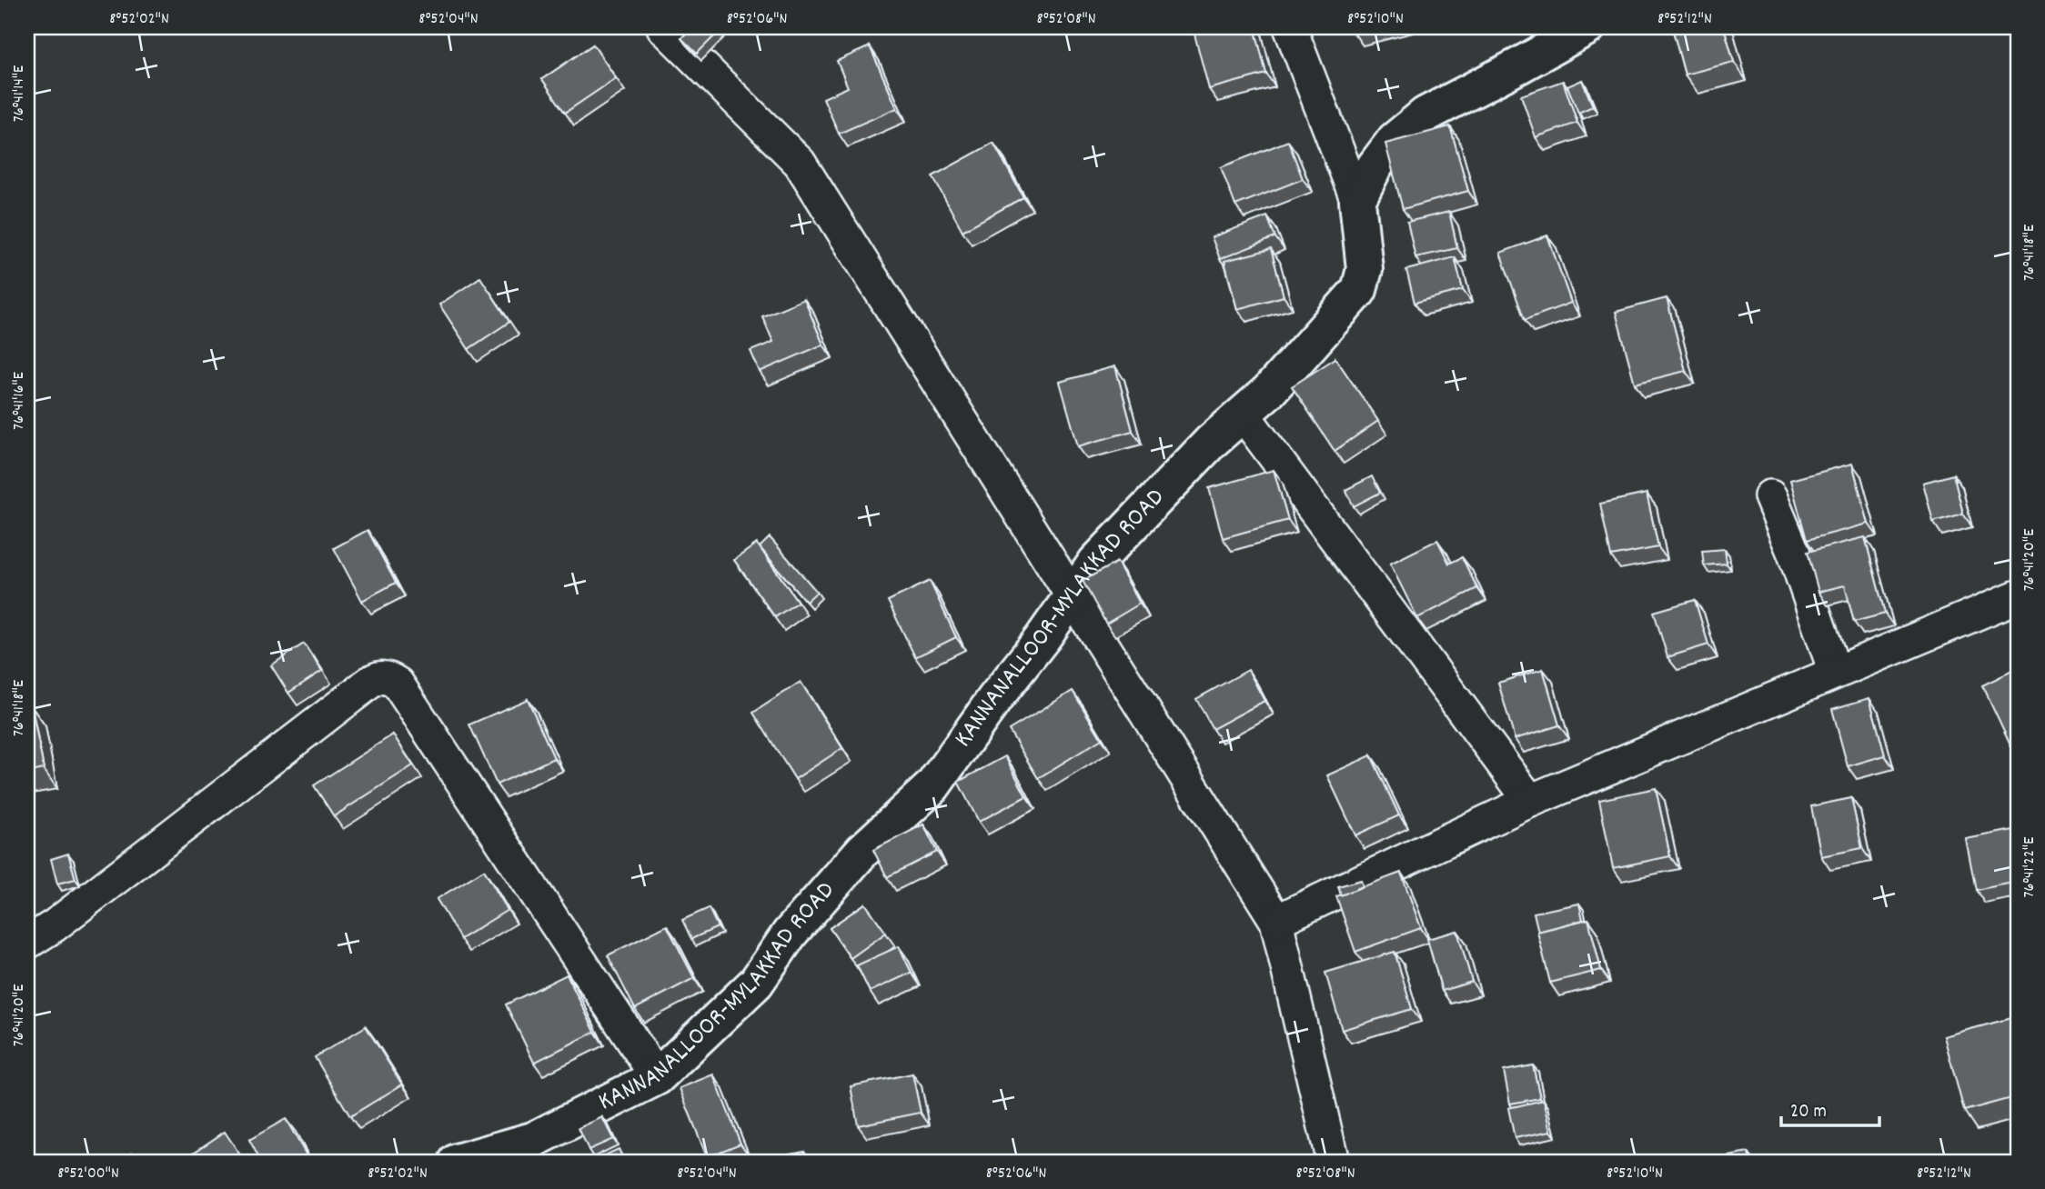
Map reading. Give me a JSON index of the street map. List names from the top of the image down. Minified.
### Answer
{"streets":{"main road":["KANNANALLOOR-MYLAKKAD ROAD"]},"scale_bar":"20 m","coordinates":["8°52'02\"N","8°52'04\"N","8°52'06\"N","8°52'08\"N","8°52'10\"N","8°52'12\"N","76°41'14\"E","76°41'18\"E","76°41'16\"E","76°41'20\"E","76°41'22\"E","8°52'00\"N"]}
